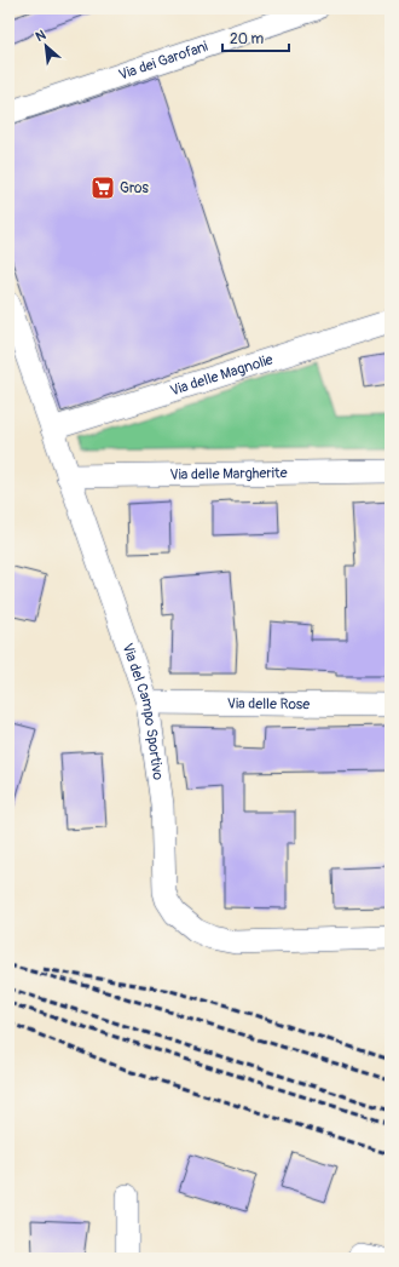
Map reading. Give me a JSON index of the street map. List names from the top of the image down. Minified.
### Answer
{"streets":{"street":["Via dei Garofani","Via delle Magnolie","Via delle Margherite","Via delle Rose","Via del Campo Sportivo"]},"crossings":[["Via delle Magnolie","Via del Campo Sportivo"],["Via delle Margherite","Via del Campo Sportivo"],["Via delle Rose","Via del Campo Sportivo"]],"places":{"supermarket":["Gros"]},"scale_bar":"20 m","north":"top left"}
